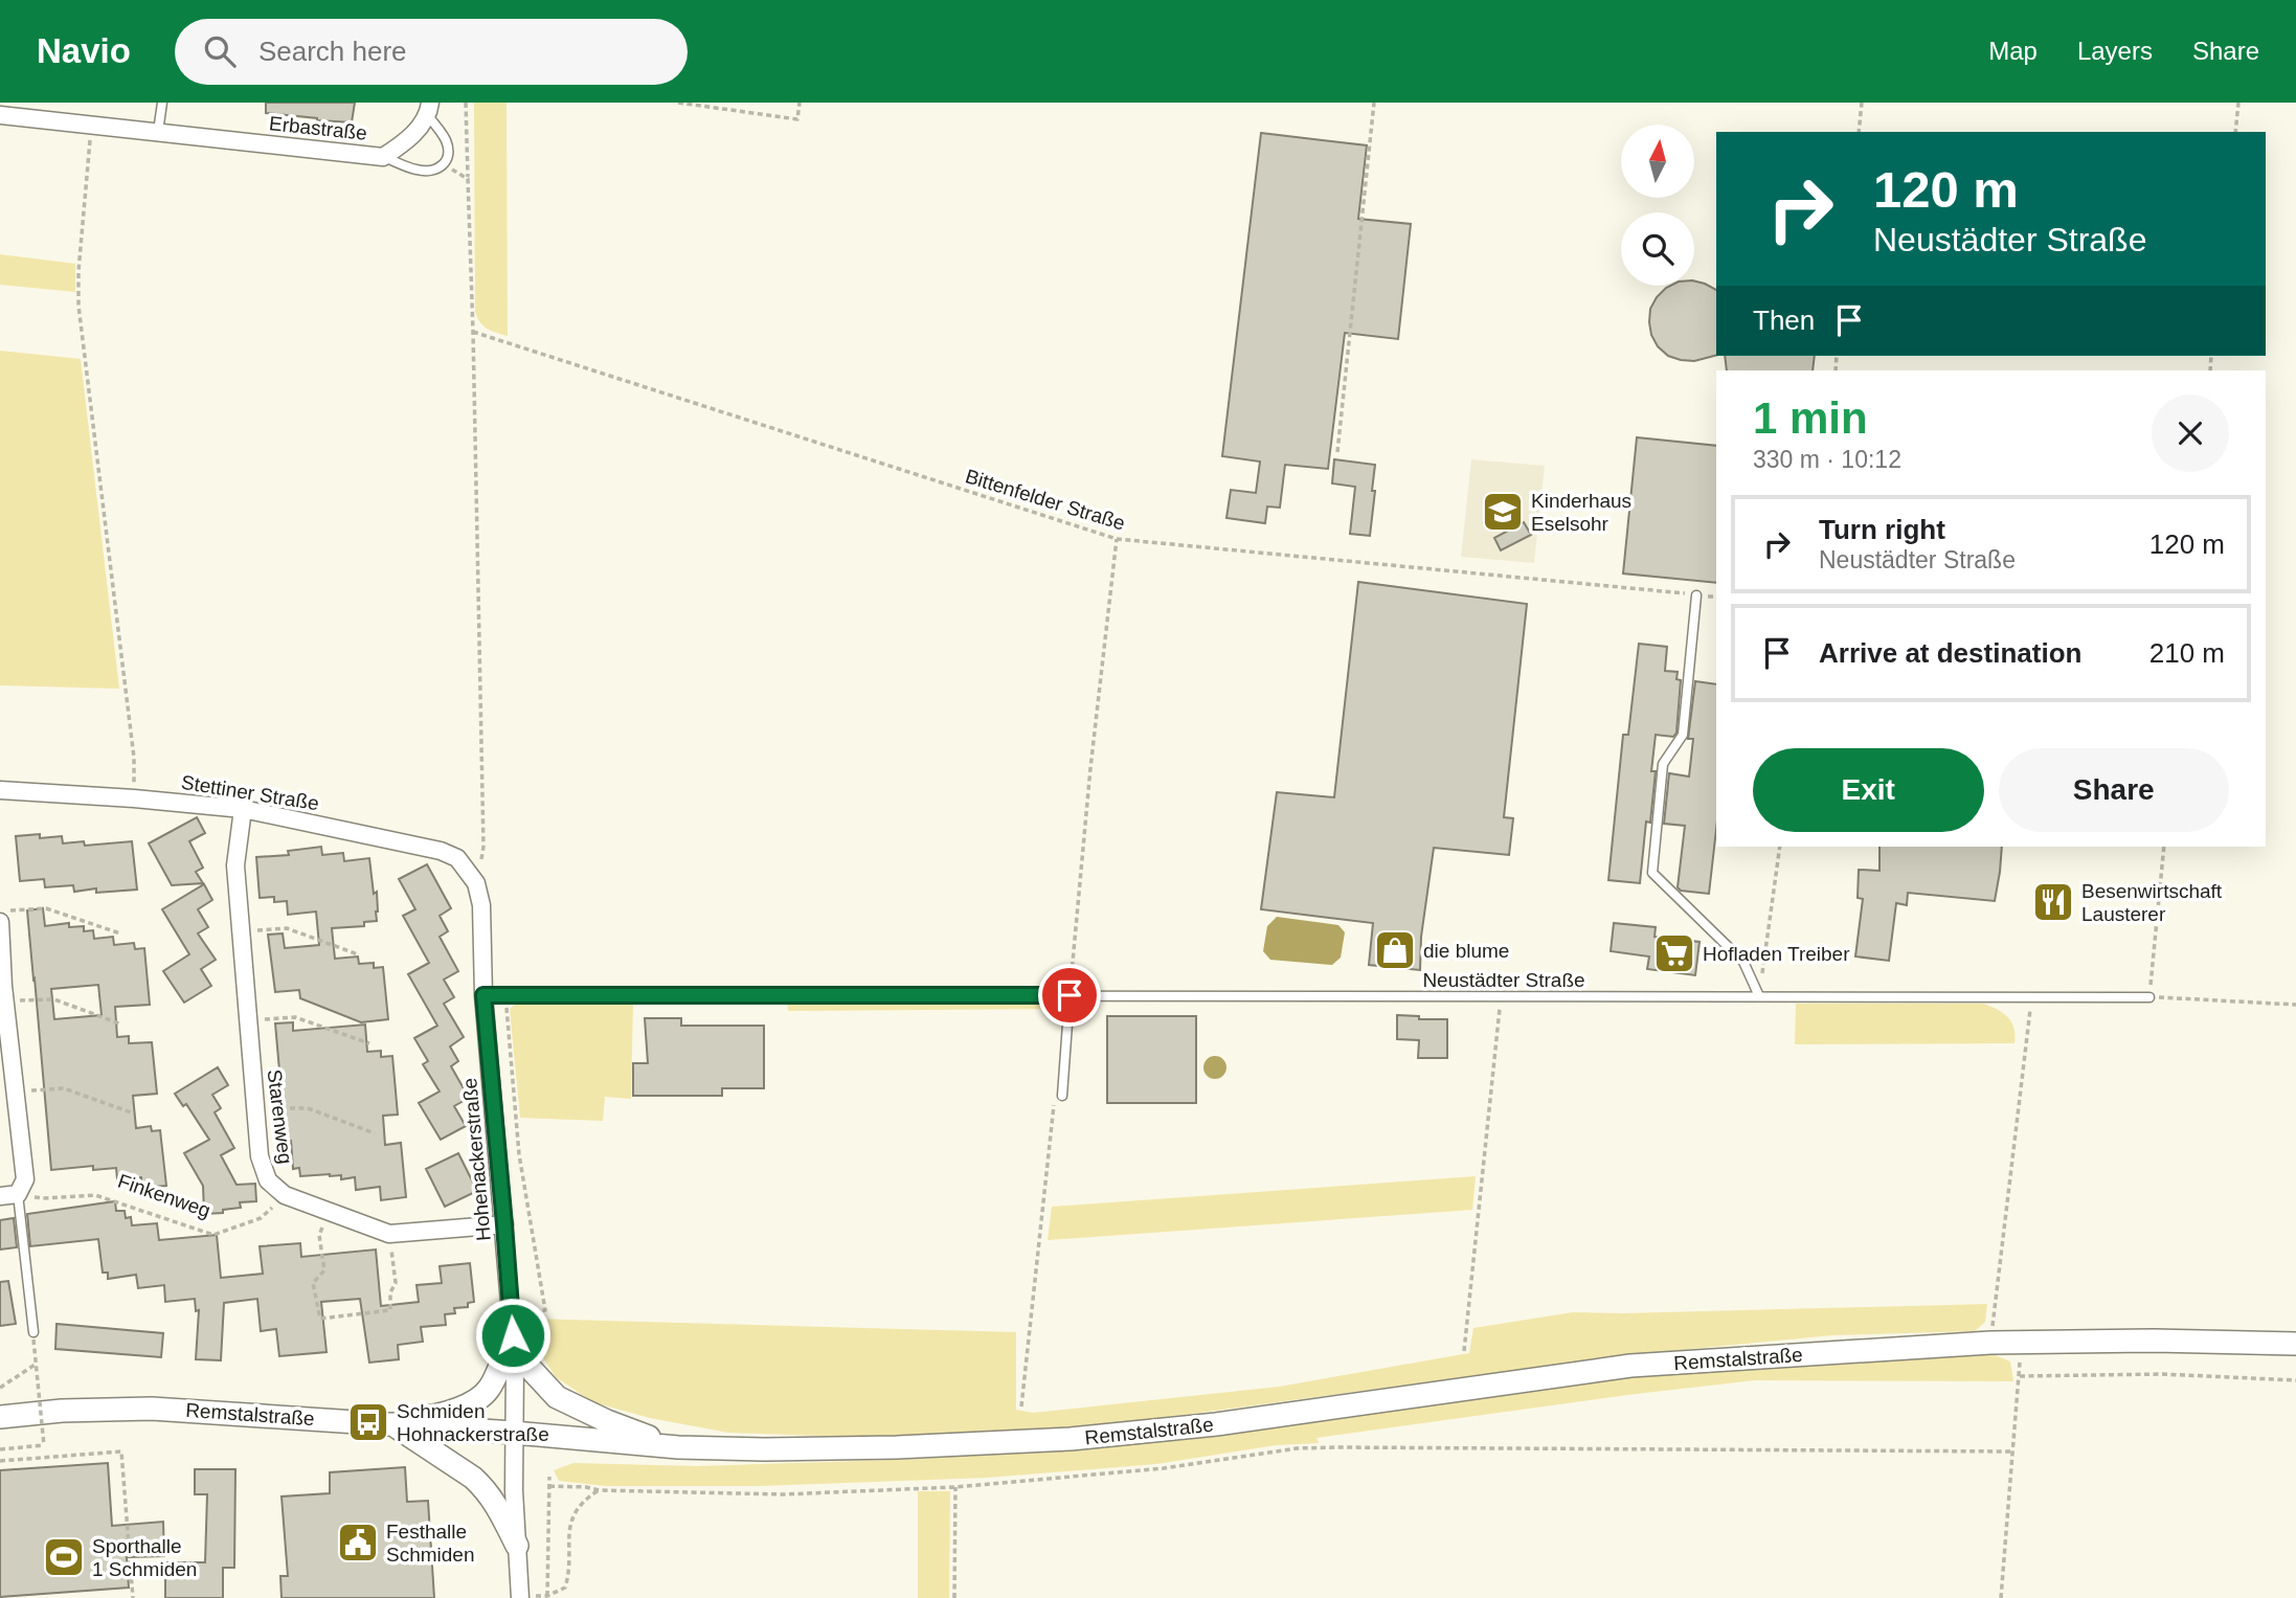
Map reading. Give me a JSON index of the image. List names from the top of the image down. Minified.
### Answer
{"streets":{"street":["Erbastraße","Stettiner Straße","Starenweg","Hohenackerstraße","Remstalstraße"],"lane":["Neustädter Straße"],"path":["Bittenfelder Straße","Finkenweg"]},"crossings":[["Stettiner Straße","Starenweg"],["Stettiner Straße","Hohenackerstraße"],["Neustädter Straße","Hohenackerstraße"],["Starenweg","Finkenweg"],["Hohenackerstraße","Remstalstraße"]],"places":{"school or university":["Kinderhaus Eselsohr"],"restaurant":["Besenwirtschaft Lausterer"],"shop":["die blume"],"supermarket":["Hofladen Treiber"],"bus stop":["Schmiden Hohnackerstraße"],"public building":["Festhalle Schmiden"],"sports":["Sporthalle 1 Schmiden"]},"north":"top","page":{"header":"Navio","search":"Search here","nav":["Map","Layers","Share"],"turn":["120 m","Neustädter Straße"],"then":"Then","heading":["1 min","330 m · 10:12"],"list":[{"name":"Turn right","note":"Neustädter Straße","value":"120 m"},{"name":"Arrive at destination","value":"210 m"}],"buttons":["Exit","Share"]}}
